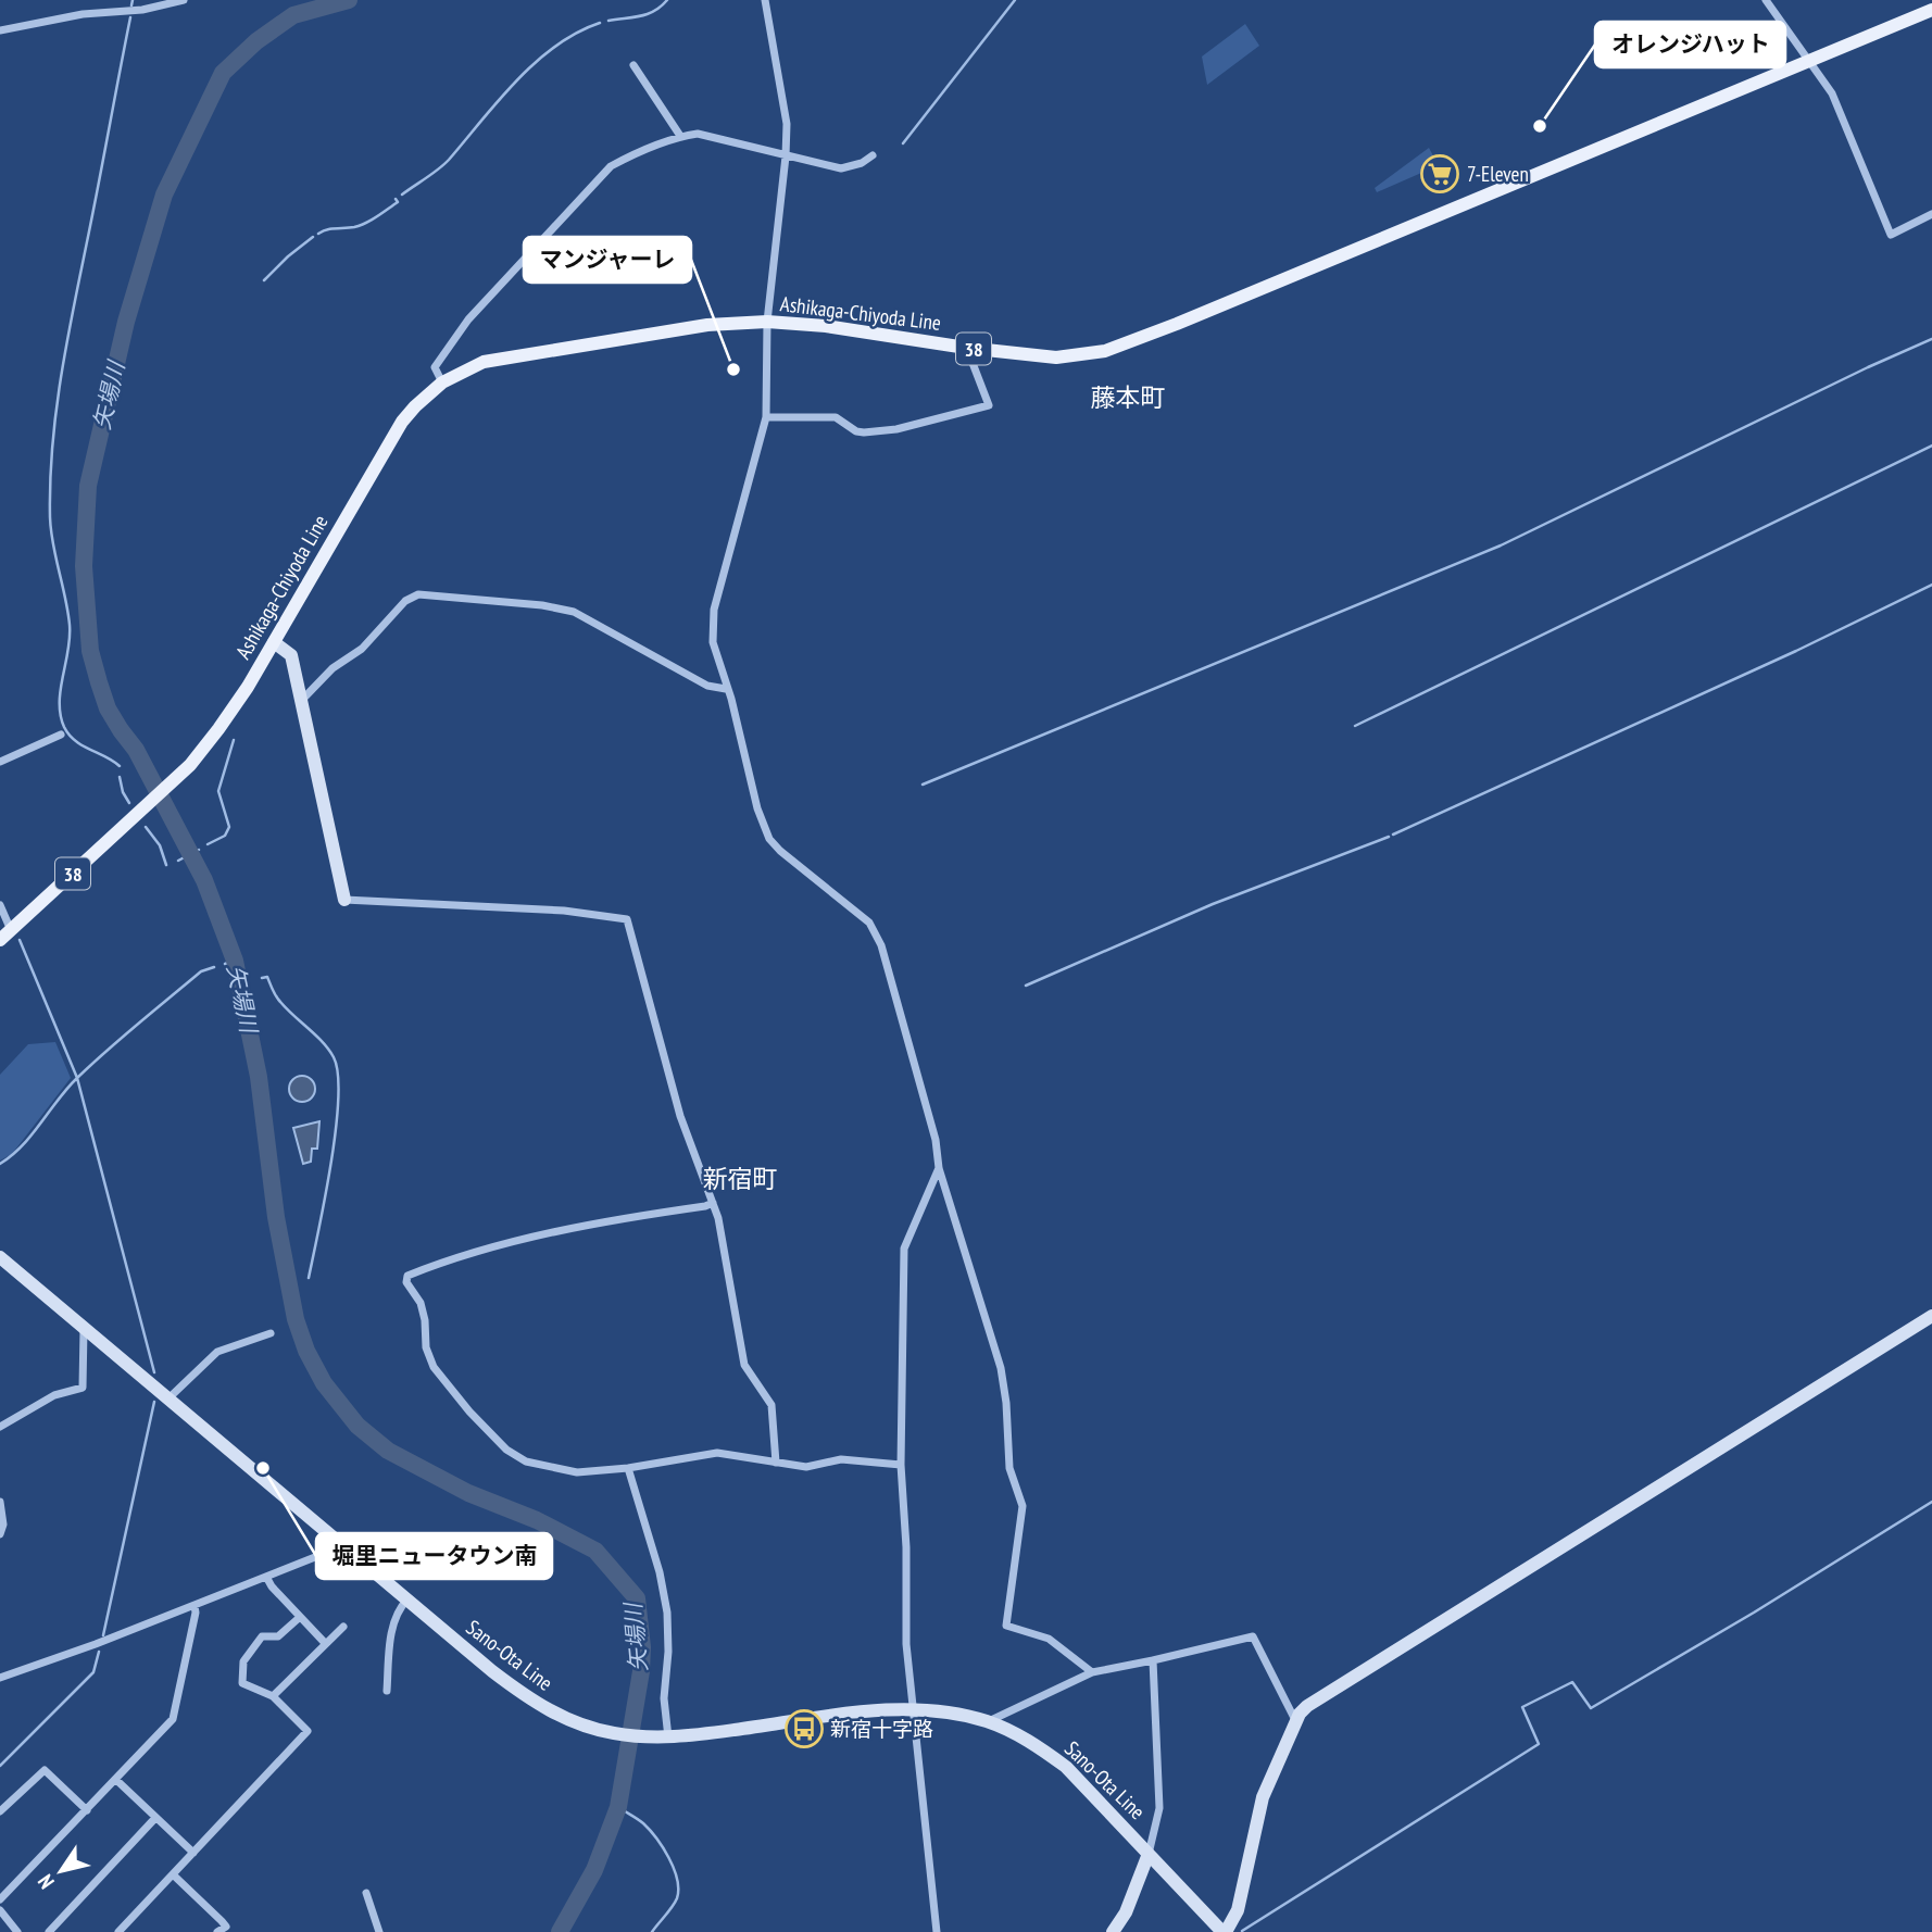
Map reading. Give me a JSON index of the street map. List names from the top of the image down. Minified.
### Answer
{"streets":{"main road":["Ashikaga-Chiyoda Line","38","Sano-Ota Line"]},"districts":["藤本町","新宿町"],"water":["矢場川"],"places":{"other":["オレンジハット","マンジャーレ","堀里ニュータウン南"],"supermarket":["7-Eleven"],"bus stop":["新宿十字路"]},"north":"bottom left"}
